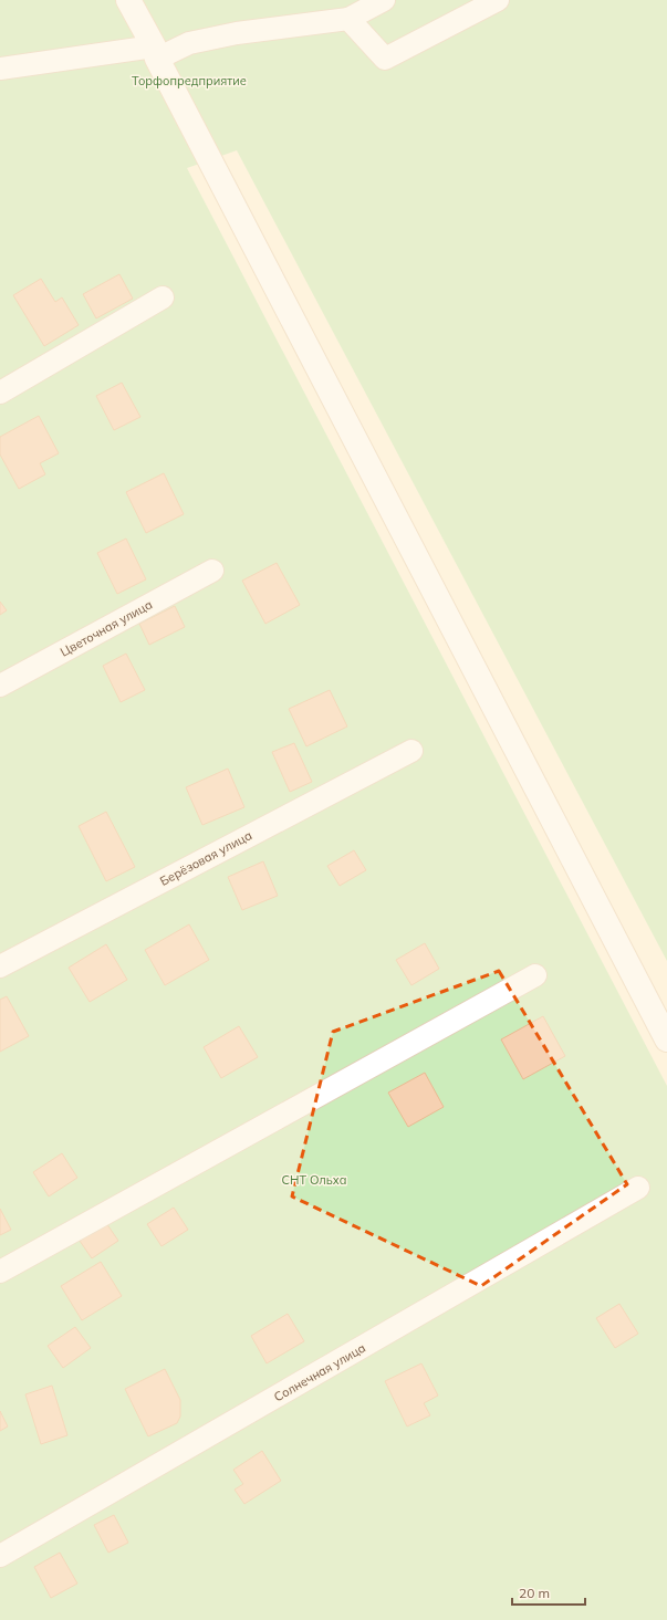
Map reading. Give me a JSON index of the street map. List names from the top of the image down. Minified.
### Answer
{"streets":{"street":["Цветочная улица","Берёзовая улица","Солнечная улица"]},"parks":["Торфопредприятие","СНТ Ольха"],"scale_bar":"20 m"}
